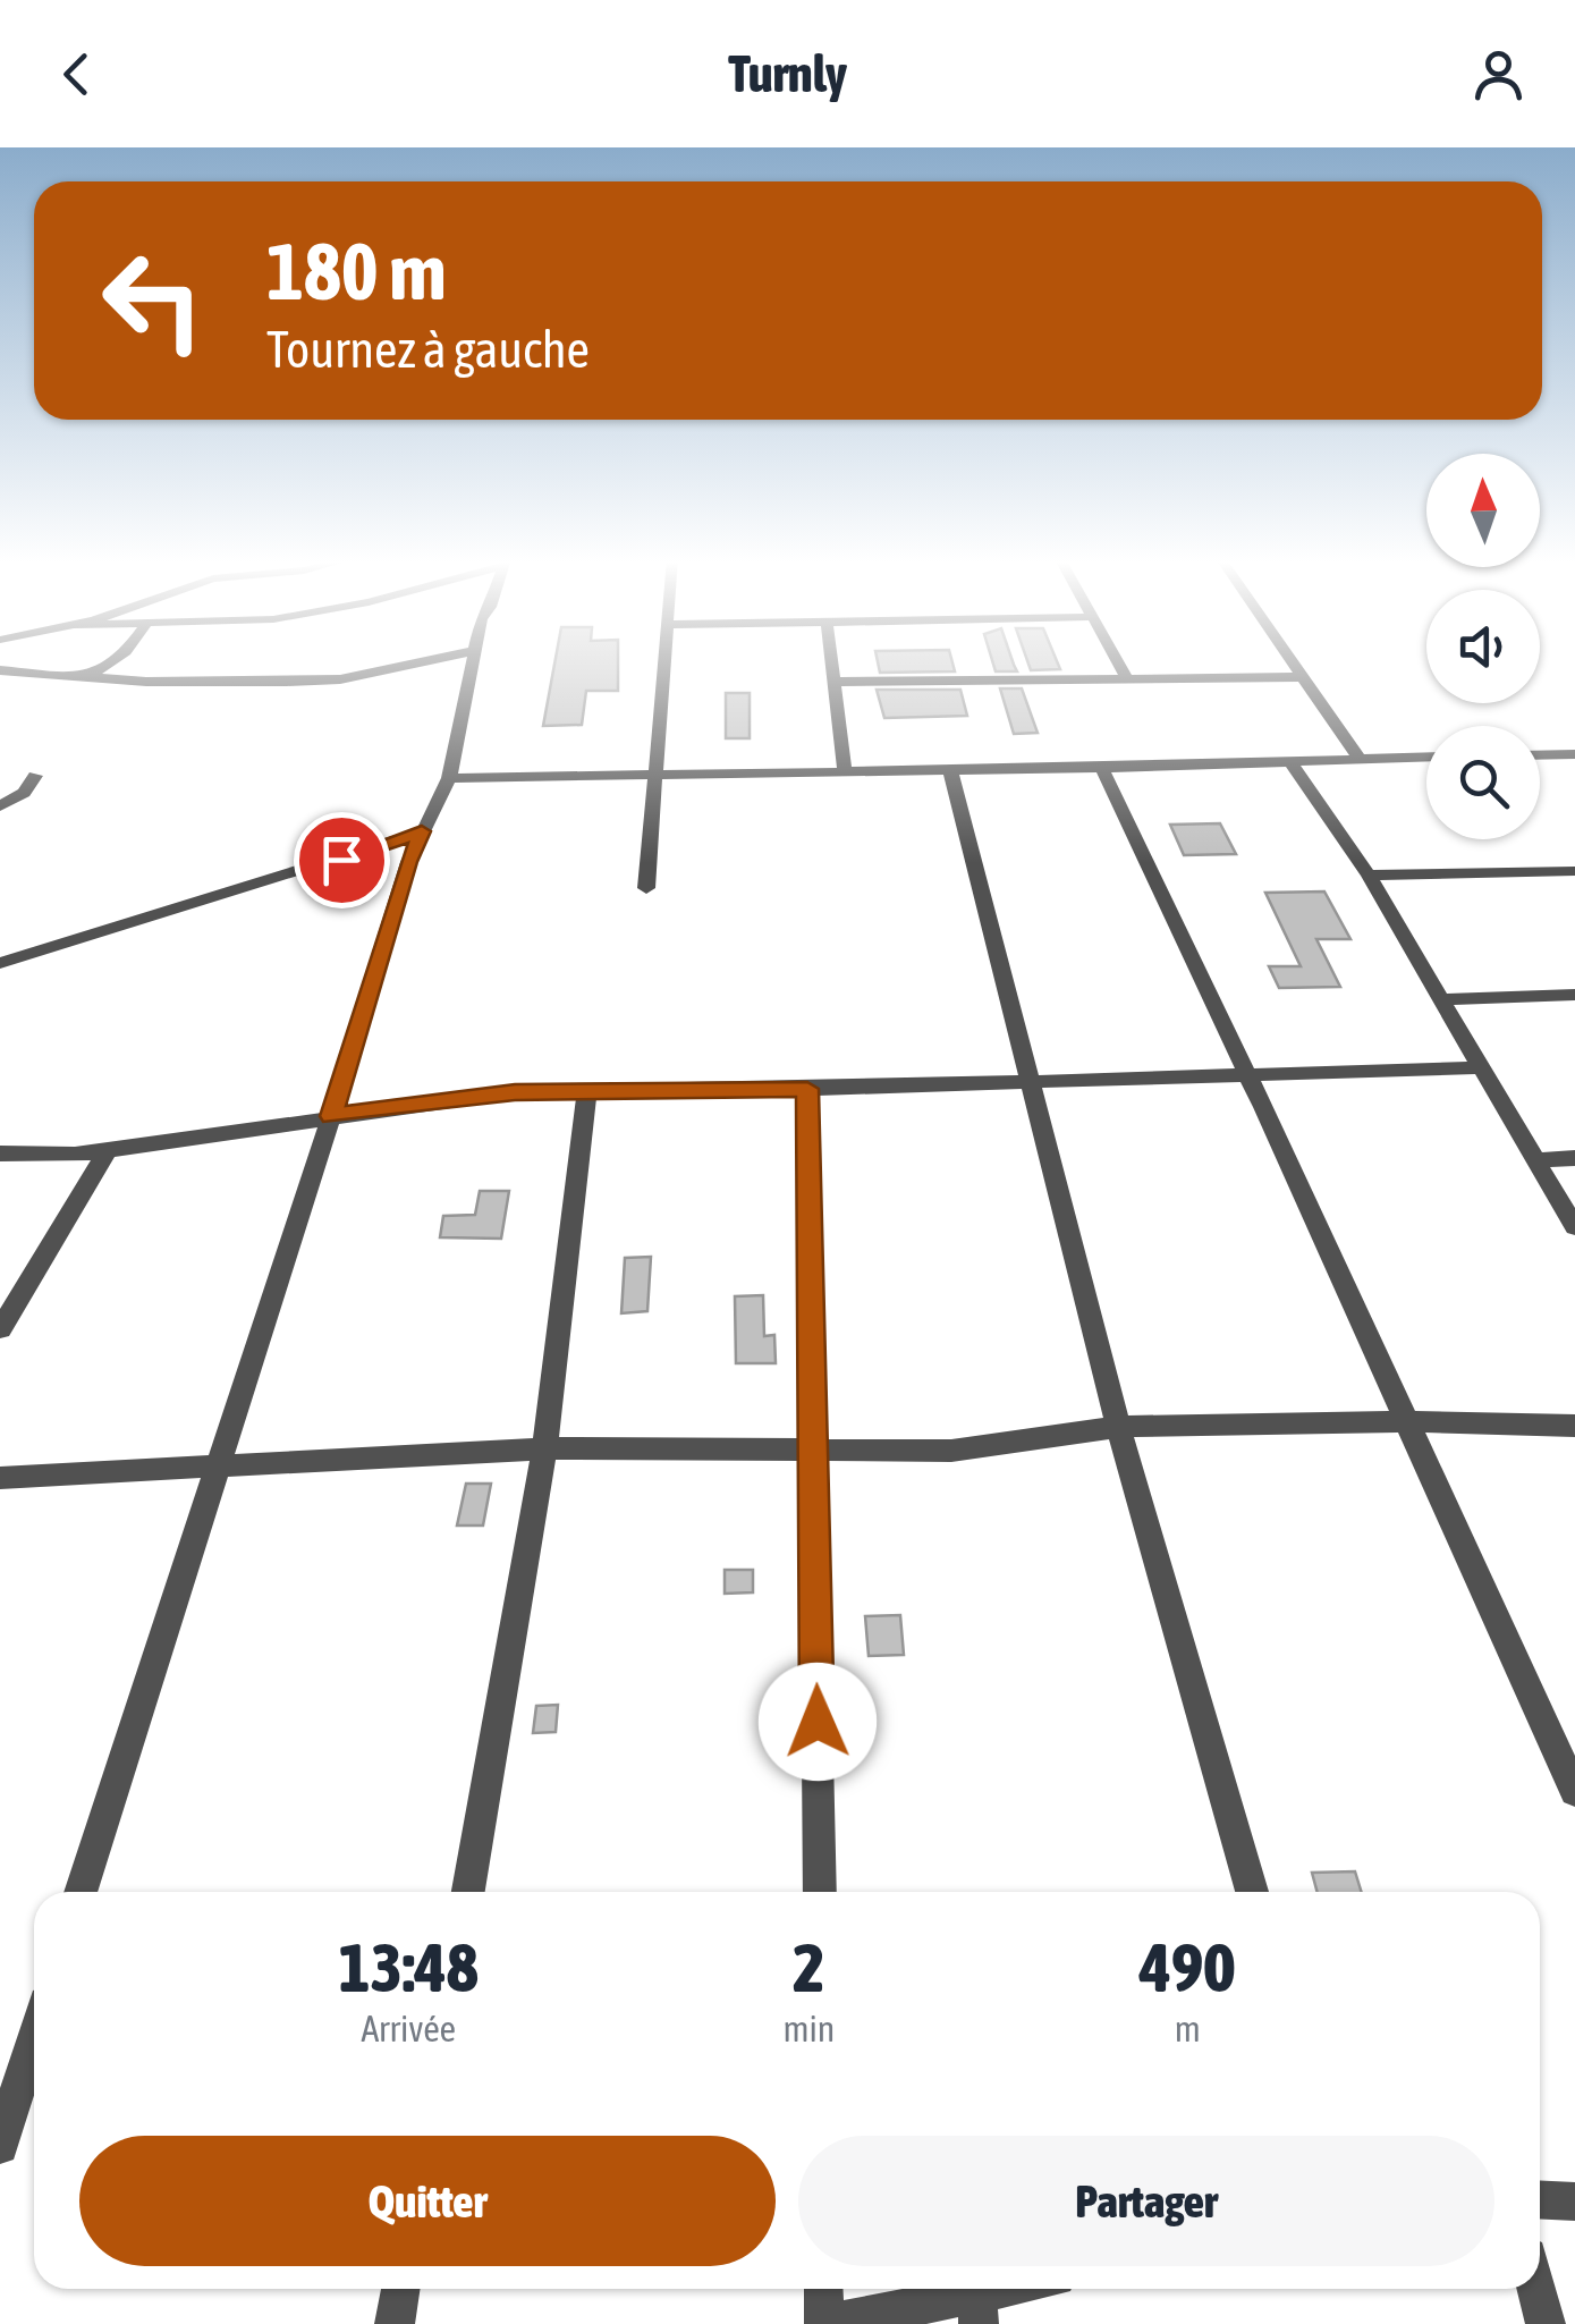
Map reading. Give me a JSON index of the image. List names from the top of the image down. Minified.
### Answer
{"north":"top","page":{"header":"Turnly","turn":["180 m","Tournez à gauche"],"eta":["13:48","Arrivée","2","min","490","m"],"buttons":["Quitter","Partager"]}}
